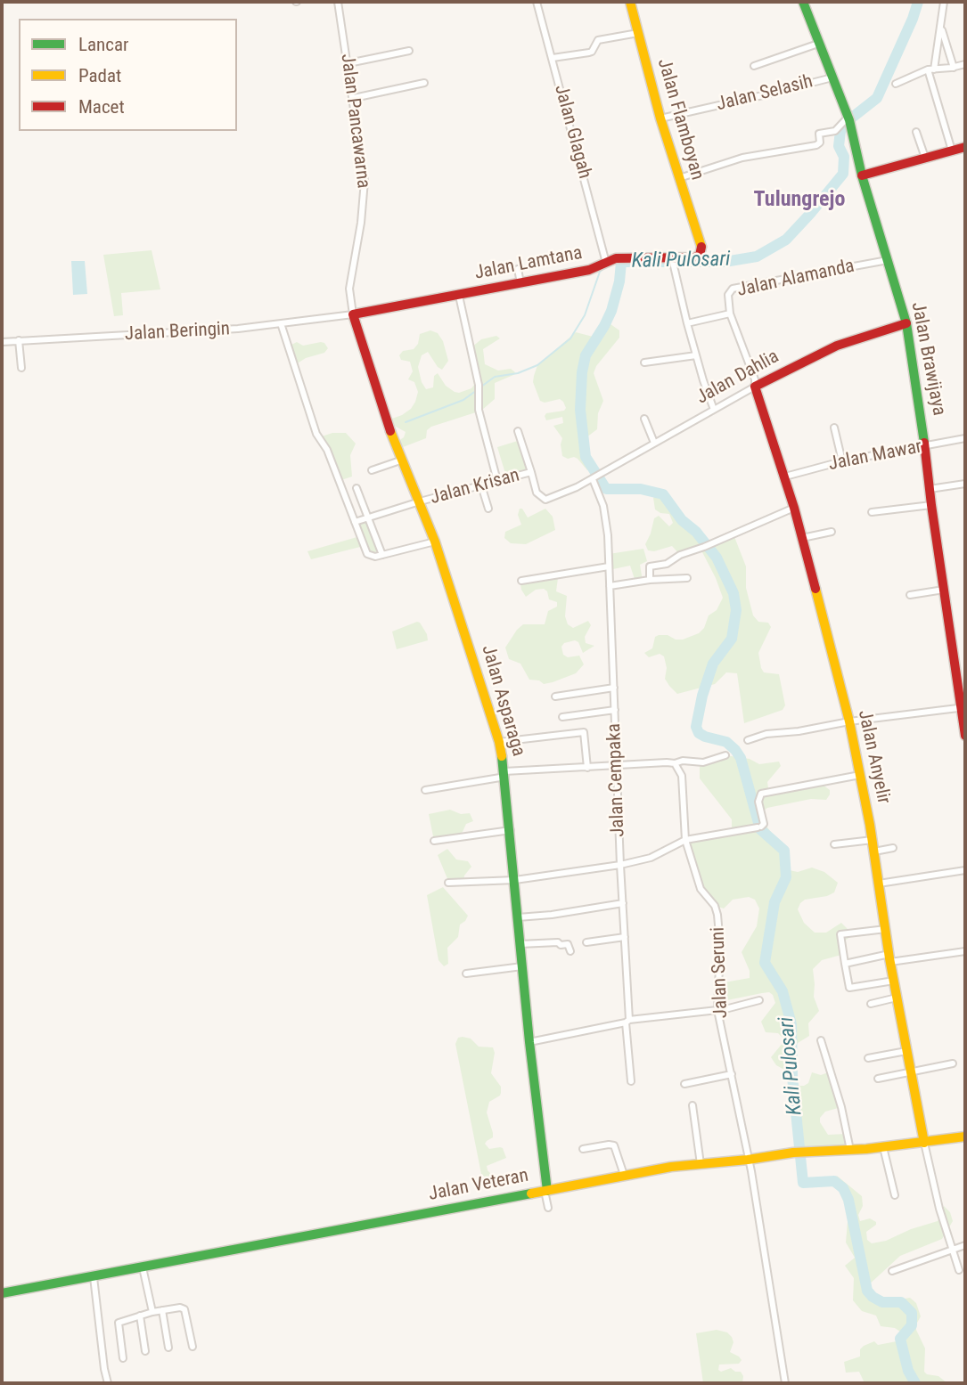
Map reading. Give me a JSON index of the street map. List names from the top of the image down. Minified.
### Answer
{"streets":{"street":["Jalan Selasih","Jalan Flamboyan","Jalan Pancawarna","Jalan Glagah","Jalan Lamtana","Jalan Alamanda","Jalan Beringin","Jalan Brawijaya","Jalan Dahlia","Jalan Mawar","Jalan Krisan","Jalan Asparaga","Jalan Anyelir","Jalan Cempaka","Jalan Seruni","Jalan Veteran"]},"crossings":[["Jalan Selasih","Jalan Flamboyan"],["Jalan Selasih","Jalan Brawijaya"],["Jalan Flamboyan","Jalan Lamtana"],["Jalan Pancawarna","Jalan Lamtana"],["Jalan Pancawarna","Jalan Beringin"],["Jalan Pancawarna","Jalan Asparaga"],["Jalan Glagah","Jalan Lamtana"],["Jalan Lamtana","Jalan Beringin"],["Jalan Lamtana","Jalan Asparaga"],["Jalan Alamanda","Jalan Brawijaya"],["Jalan Alamanda","Jalan Dahlia"],["Jalan Alamanda","Jalan Anyelir"],["Jalan Beringin","Jalan Asparaga"],["Jalan Brawijaya","Jalan Dahlia"],["Jalan Brawijaya","Jalan Mawar"],["Jalan Dahlia","Jalan Krisan"],["Jalan Dahlia","Jalan Anyelir"],["Jalan Dahlia","Jalan Cempaka"],["Jalan Mawar","Jalan Anyelir"],["Jalan Krisan","Jalan Asparaga"],["Jalan Krisan","Jalan Cempaka"],["Jalan Asparaga","Jalan Veteran"],["Jalan Anyelir","Jalan Veteran"],["Jalan Seruni","Jalan Veteran"]],"districts":["Tulungrejo"],"water":["Kali Pulosari"],"legend":["Lancar","Padat","Macet"]}
